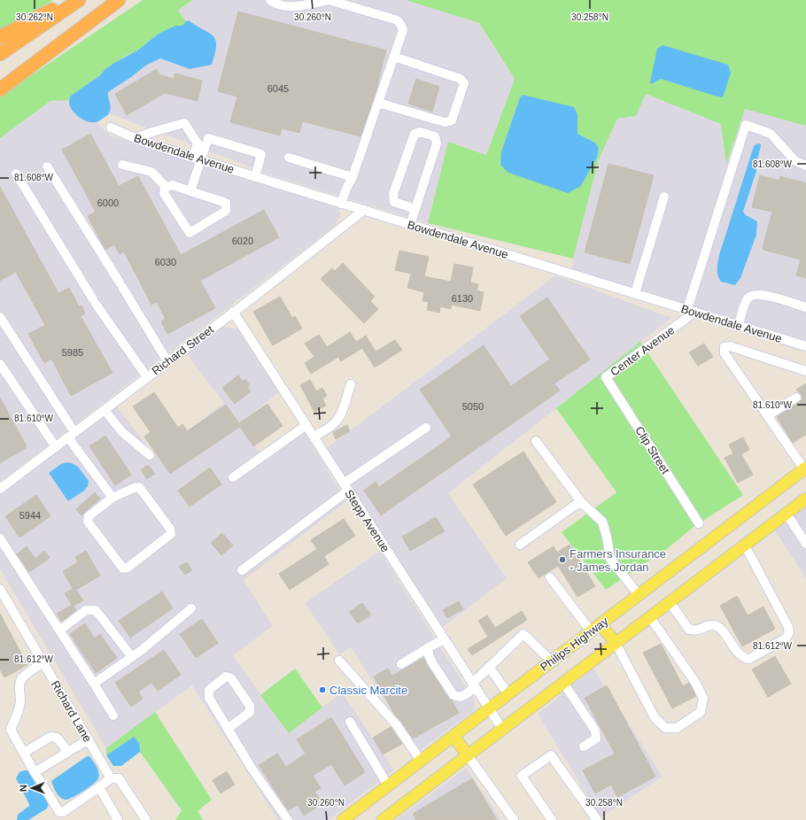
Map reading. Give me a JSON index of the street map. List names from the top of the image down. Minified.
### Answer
{"streets":{"main road":["Philips Highway"],"street":["Bowdendale Avenue","Richard Street","Center Avenue","Clip Street","Stepp Avenue","Richard Lane"]},"crossings":[["Bowdendale Avenue","Richard Street"],["Bowdendale Avenue","Center Avenue"],["Richard Street","Stepp Avenue"],["Center Avenue","Clip Street"],["Stepp Avenue","Philips Highway"]],"places":["Farmers Insurance - James Jordan","Classic Marcite"],"house_numbers":["6045","6000","6020","6030","6130","5985","5050","5944"],"north":"left","coordinates":["30.262°N","30.260°N","30.258°N","81.608°W","81.610°W","81.612°W"]}
